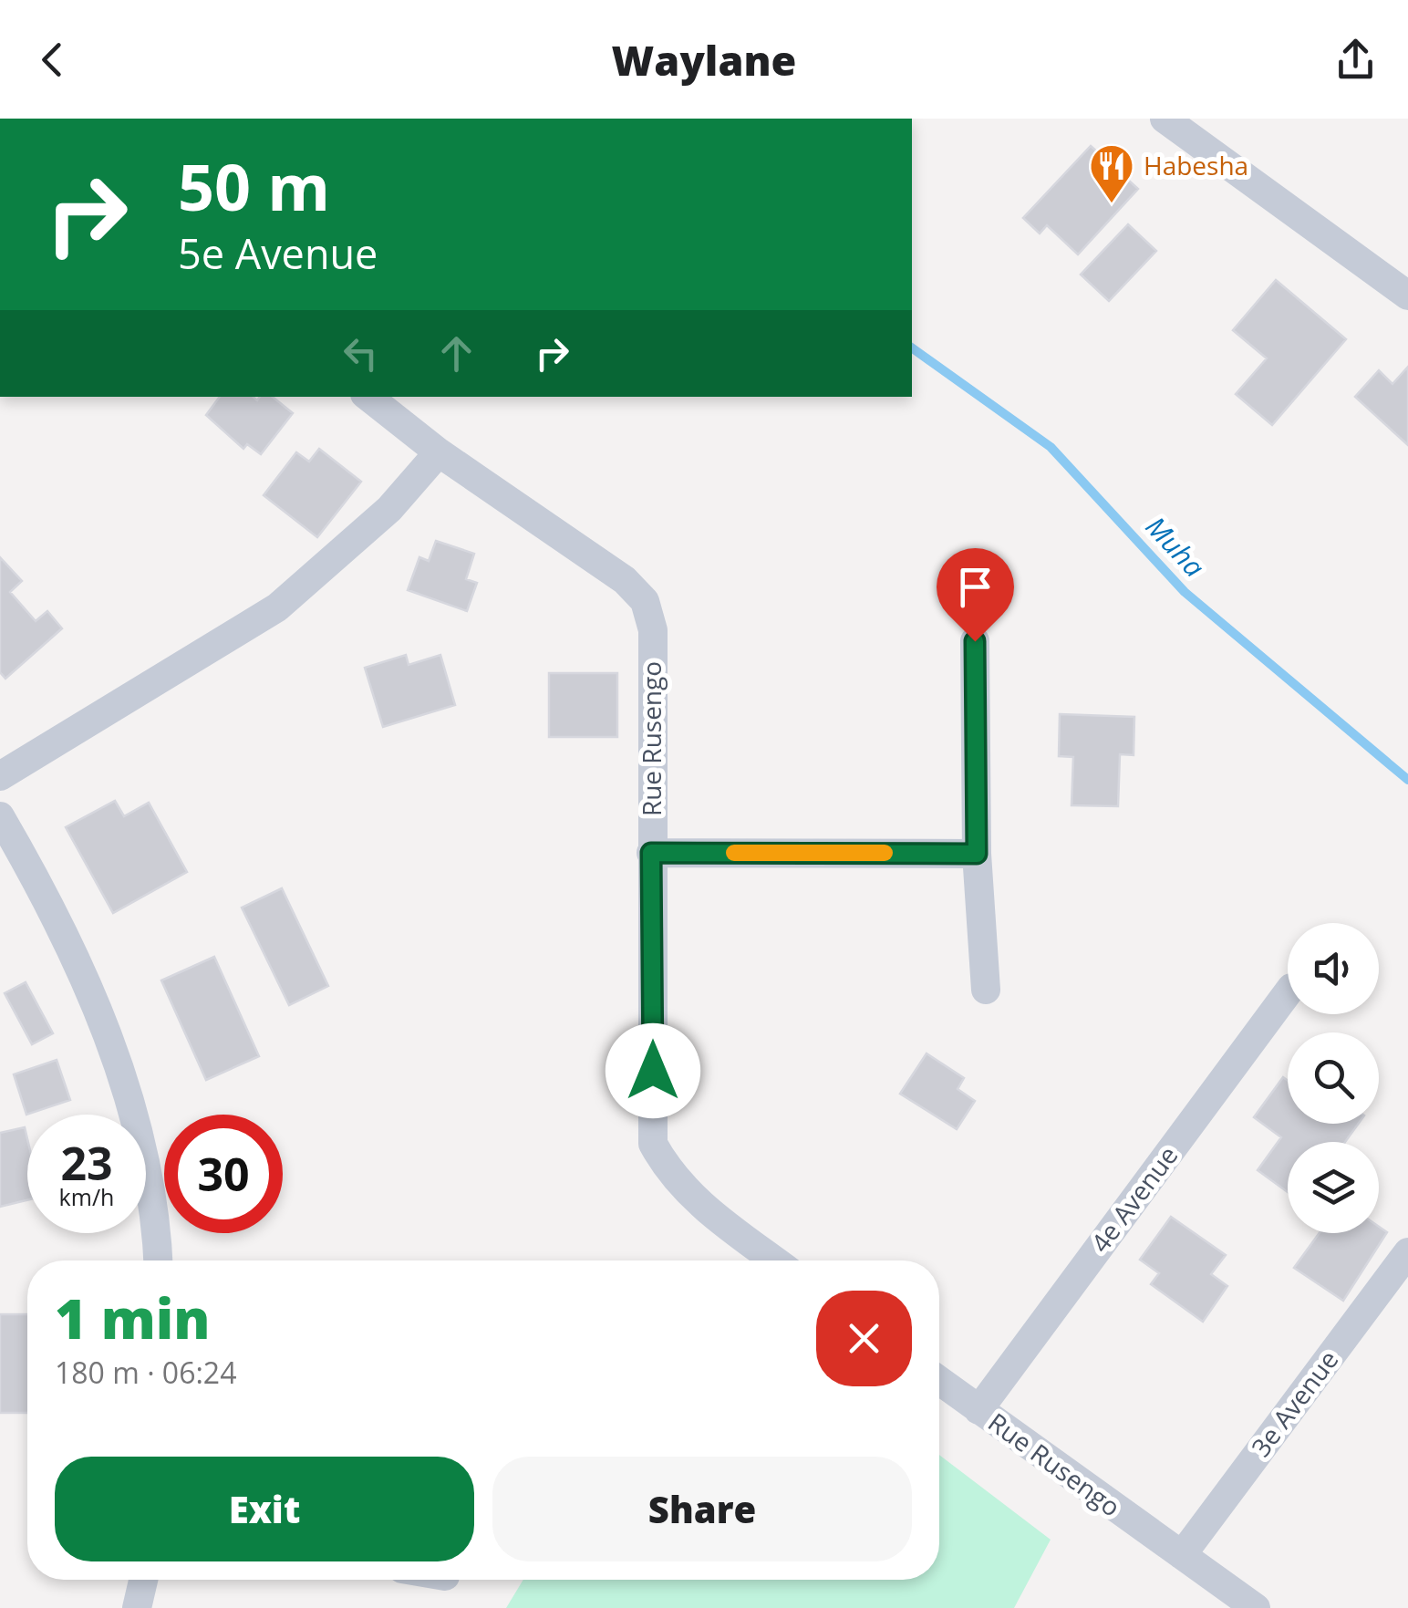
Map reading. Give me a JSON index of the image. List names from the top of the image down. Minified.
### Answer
{"streets":{"street":["Rue Rusengo","4e Avenue","3e Avenue"]},"crossings":[["Rue Rusengo","4e Avenue"],["Rue Rusengo","3e Avenue"]],"water":["Muha"],"places":{"restaurant":["Habesha"]},"page":{"header":"Waylane","turn":["50 m","5e Avenue"],"speed":"23 km/h","limit":"30","heading":["1 min","180 m · 06:24"],"buttons":["Exit","Share"]}}
